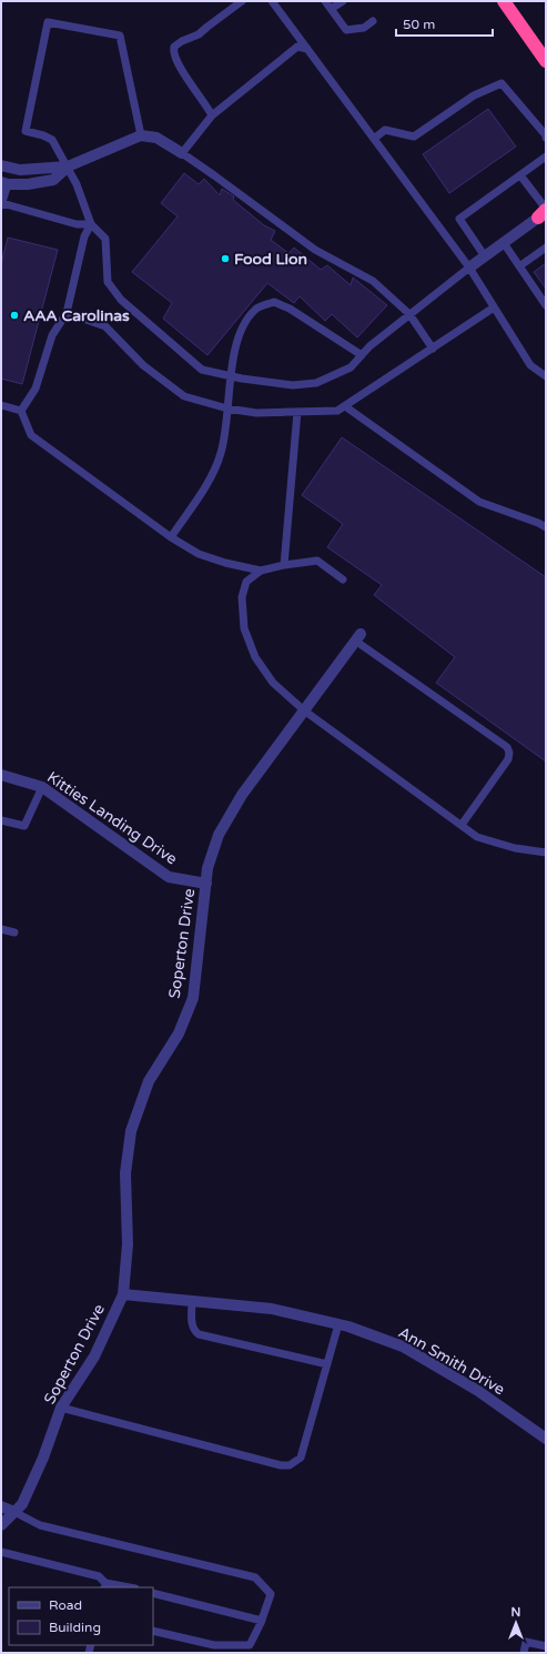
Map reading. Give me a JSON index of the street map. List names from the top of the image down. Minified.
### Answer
{"streets":{"street":["Kitties Landing Drive","Soperton Drive","Ann Smith Drive"]},"crossings":[["Kitties Landing Drive","Soperton Drive"],["Soperton Drive","Ann Smith Drive"]],"places":["Food Lion","AAA Carolinas"],"legend":["Road","Building"],"scale_bar":"50 m","north":"top"}
